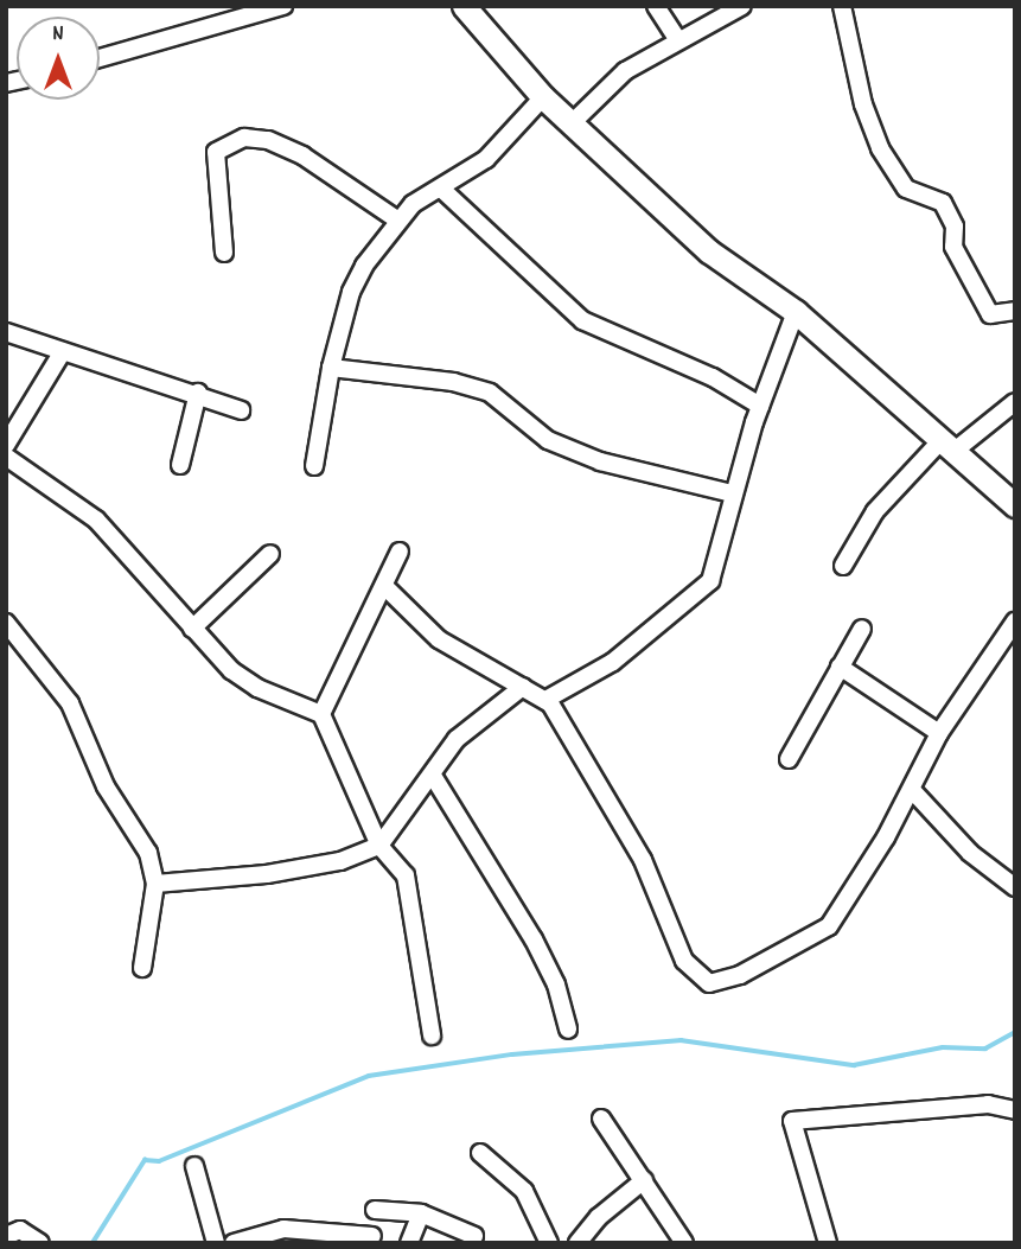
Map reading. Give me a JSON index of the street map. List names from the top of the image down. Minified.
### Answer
{"north":"top"}
